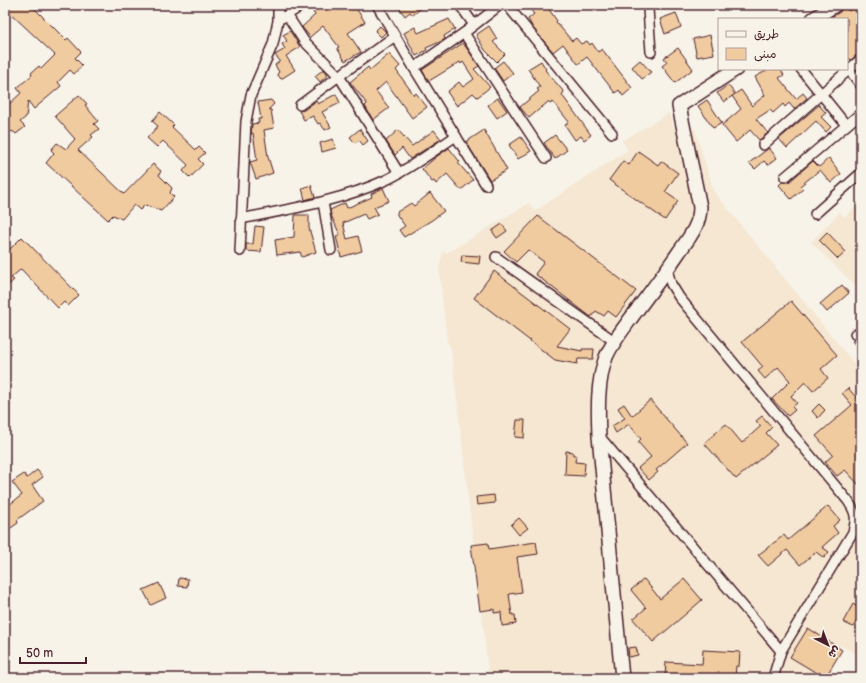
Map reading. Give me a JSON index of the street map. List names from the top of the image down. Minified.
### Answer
{"legend":["طريق","مبنى"],"scale_bar":"50 m","north":"bottom right"}
